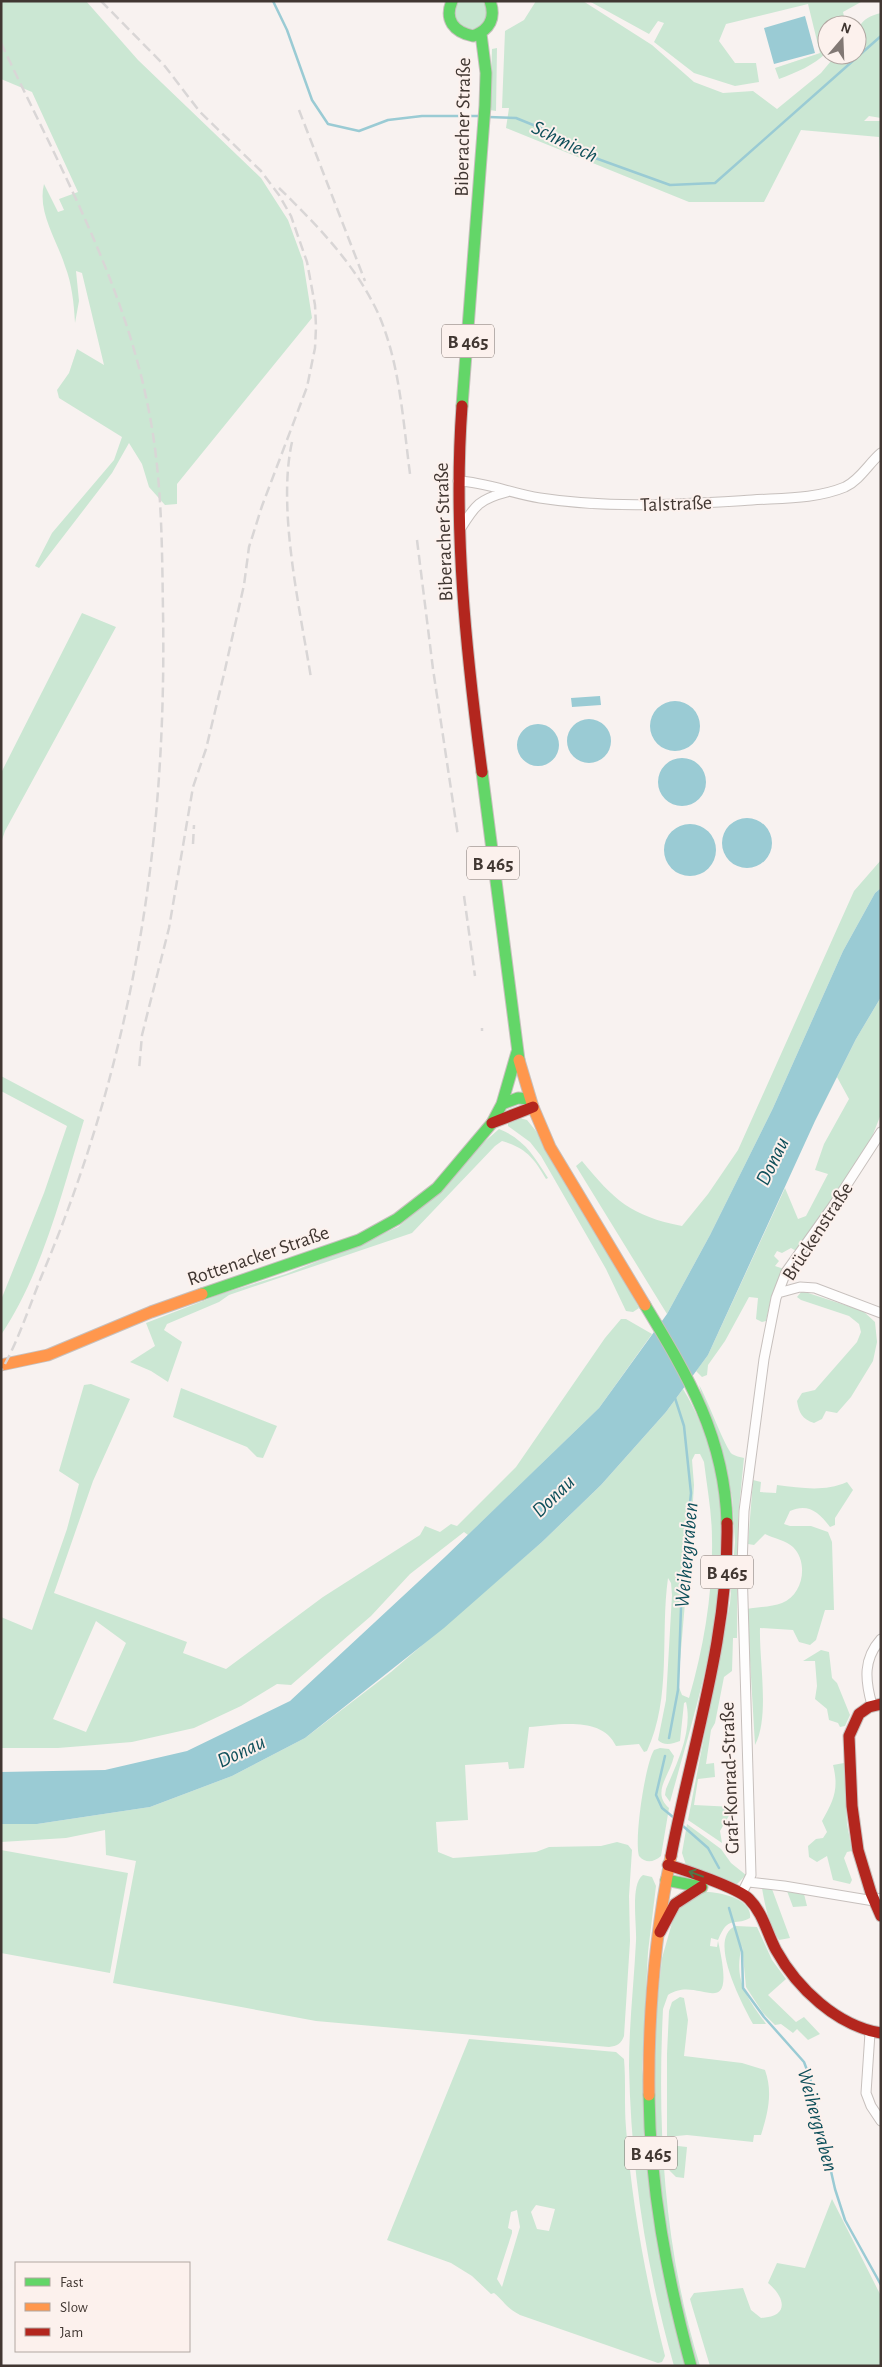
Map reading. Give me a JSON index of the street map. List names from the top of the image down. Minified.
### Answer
{"streets":{"main road":["Biberacher Straße","B 465","Rottenacker Straße"],"street":["Talstraße","Brückenstraße","Graf-Konrad-Straße"]},"crossings":[["Biberacher Straße","B 465"],["Biberacher Straße","Talstraße"],["Biberacher Straße","Rottenacker Straße"],["B 465","Rottenacker Straße"],["Brückenstraße","Graf-Konrad-Straße"]],"water":["Schmiech","Donau","Weihergraben"],"legend":["Fast","Slow","Jam"],"north":"top"}
